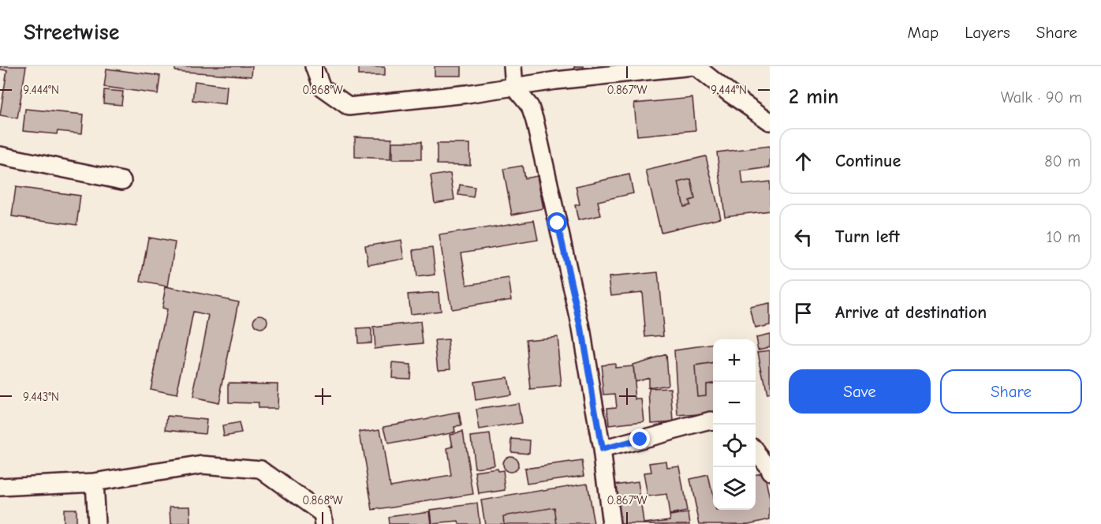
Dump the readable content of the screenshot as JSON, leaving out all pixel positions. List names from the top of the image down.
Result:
{
  "page": {
    "header": "Streetwise",
    "nav": ["Map", "Layers", "Share"],
    "heading": ["2 min", "Walk · 90 m"],
    "list": [
      ["Continue", "80 m"],
      ["Turn left", "10 m"],
      "Arrive at destination"
    ],
    "map_buttons": ["+", "−"],
    "buttons": ["Save", "Share"]
  },
  "coordinates": [
    "9.444°N",
    "0.868°W",
    "0.867°W",
    "9.443°N"
  ]
}
